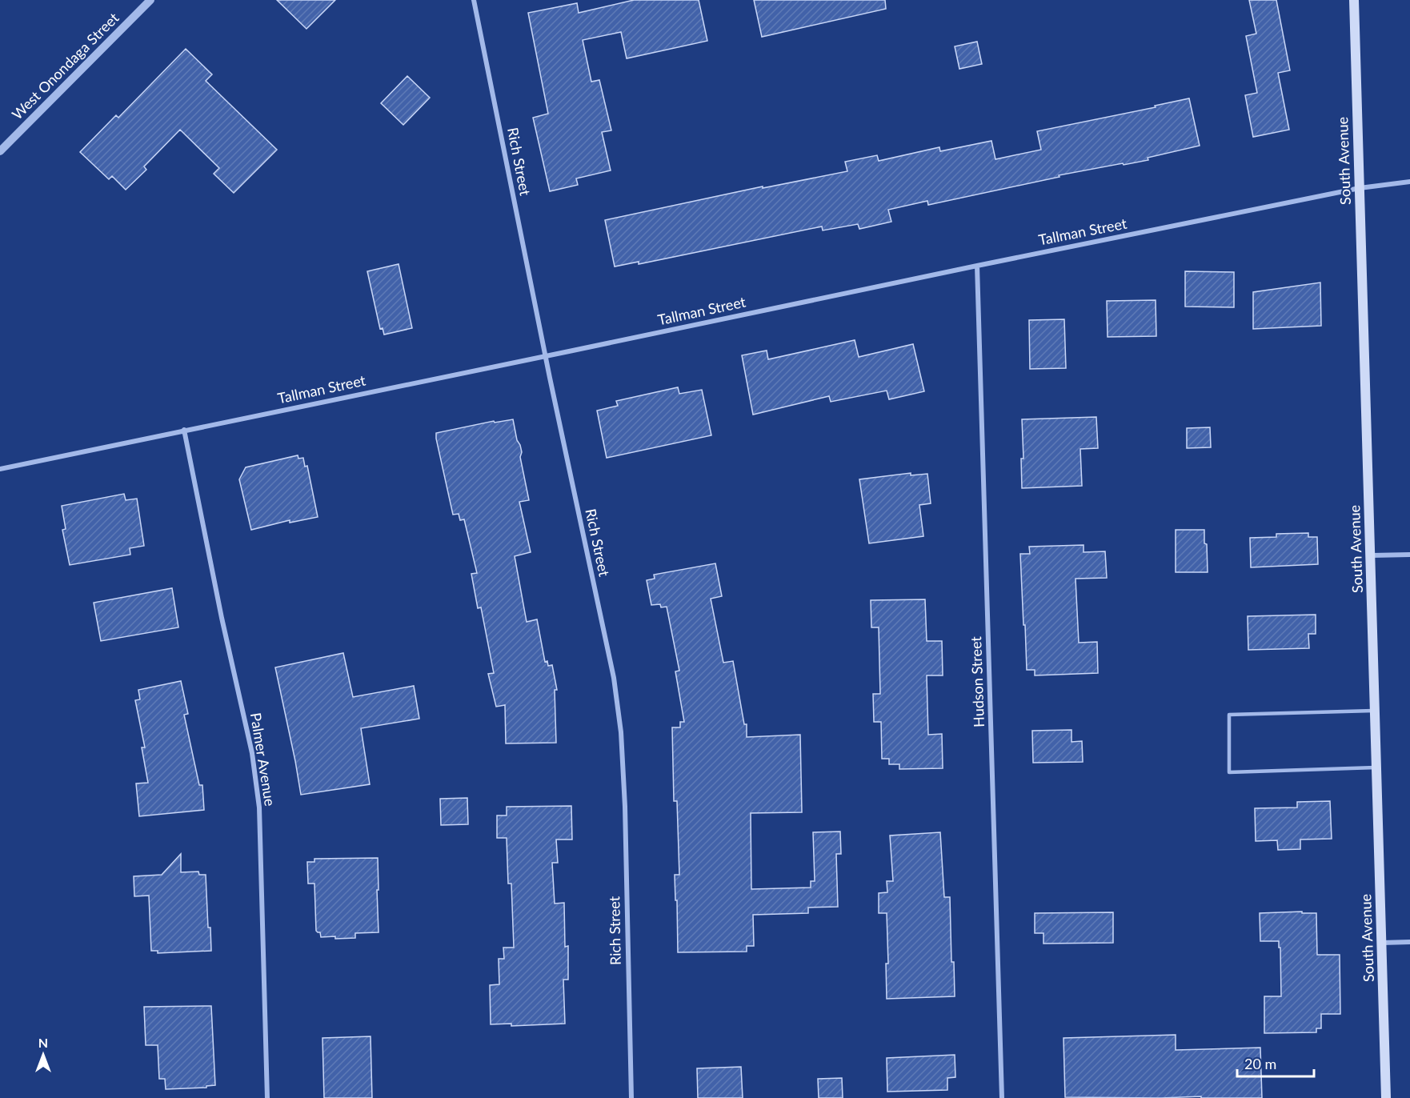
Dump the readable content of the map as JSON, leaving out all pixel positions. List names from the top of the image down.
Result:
{
  "streets": {
    "main road": ["South Avenue"],
    "street": [
      "West Onondaga Street",
      "Rich Street",
      "Tallman Street",
      "Hudson Street",
      "Palmer Avenue"
    ]
  },
  "crossings": [
    ["South Avenue", "Tallman Street"],
    ["Rich Street", "Tallman Street"],
    ["Tallman Street", "Hudson Street"],
    ["Tallman Street", "Palmer Avenue"]
  ],
  "scale_bar": "20 m",
  "north": "top"
}
